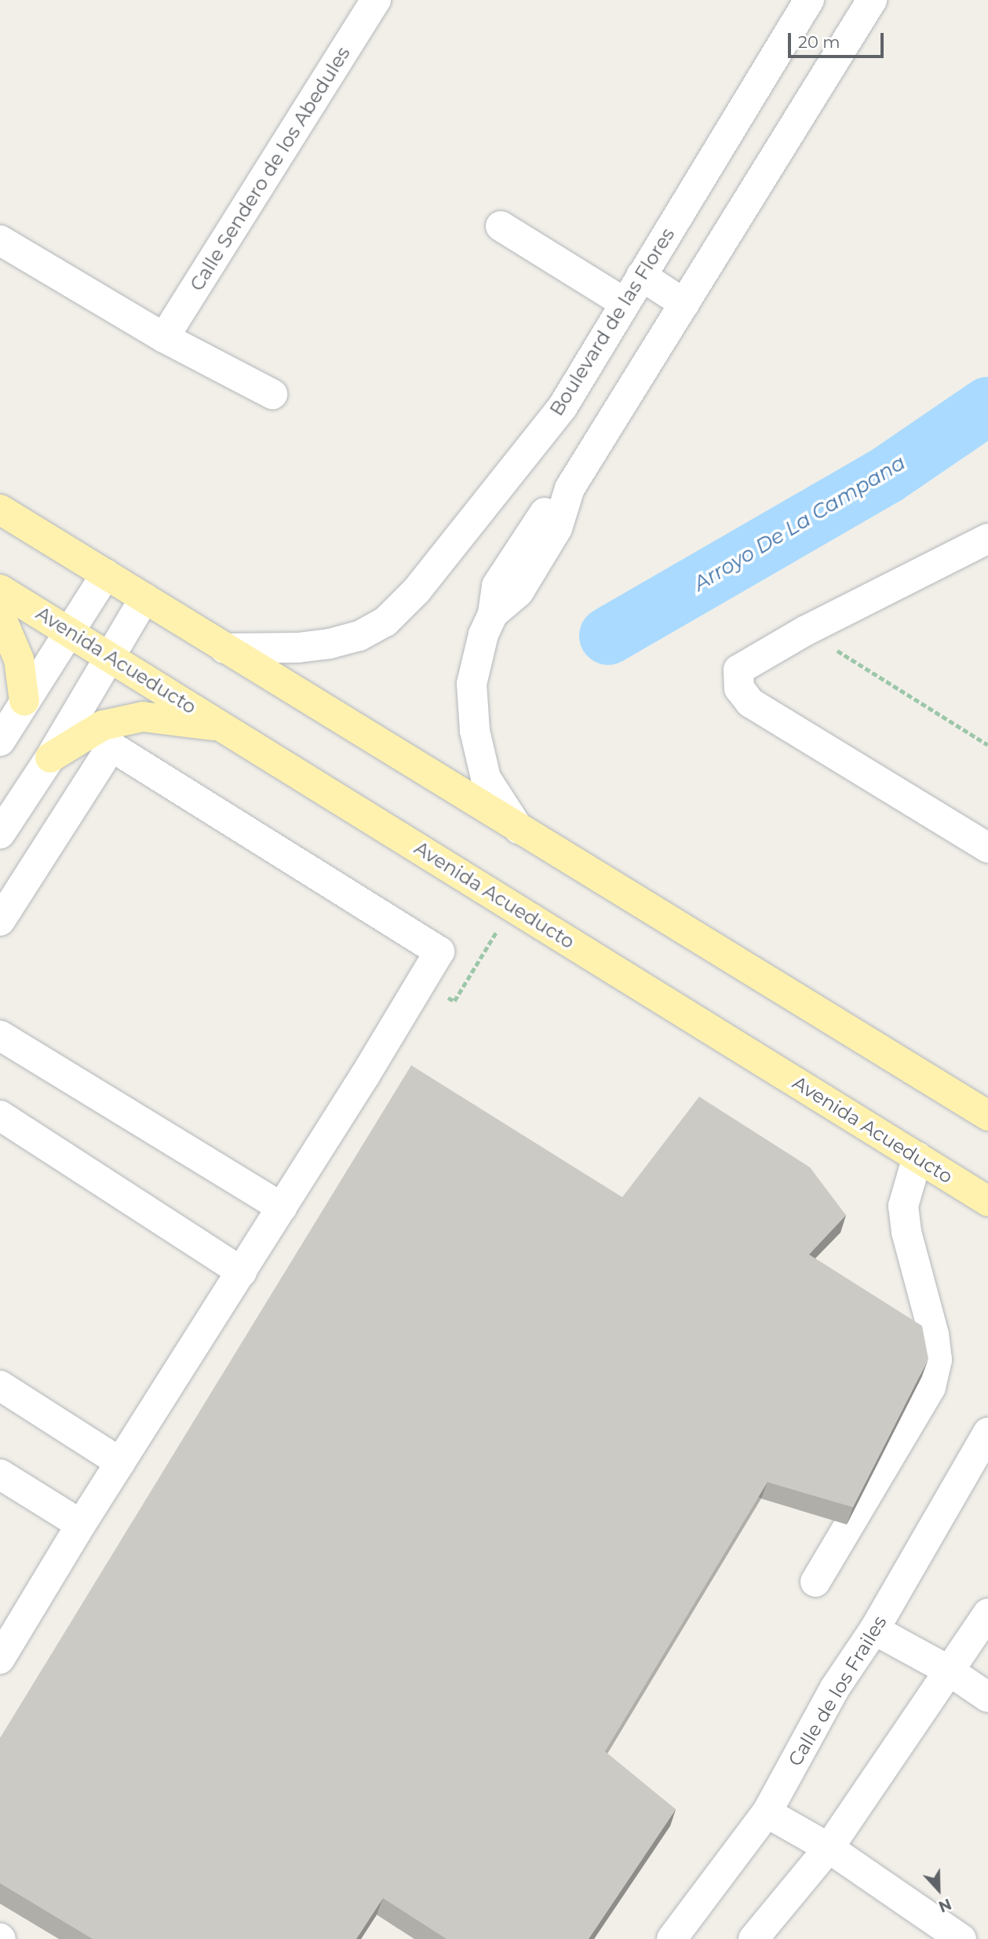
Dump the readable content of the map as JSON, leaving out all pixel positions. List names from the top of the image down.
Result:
{
  "streets": {
    "main road": ["Avenida Acueducto"],
    "street": ["Calle Sendero de los Abedules", "Boulevard de las Flores", "Calle de los Frailes"]
  },
  "water": ["Arroyo De La Campana"],
  "scale_bar": "20 m",
  "north": "bottom"
}
